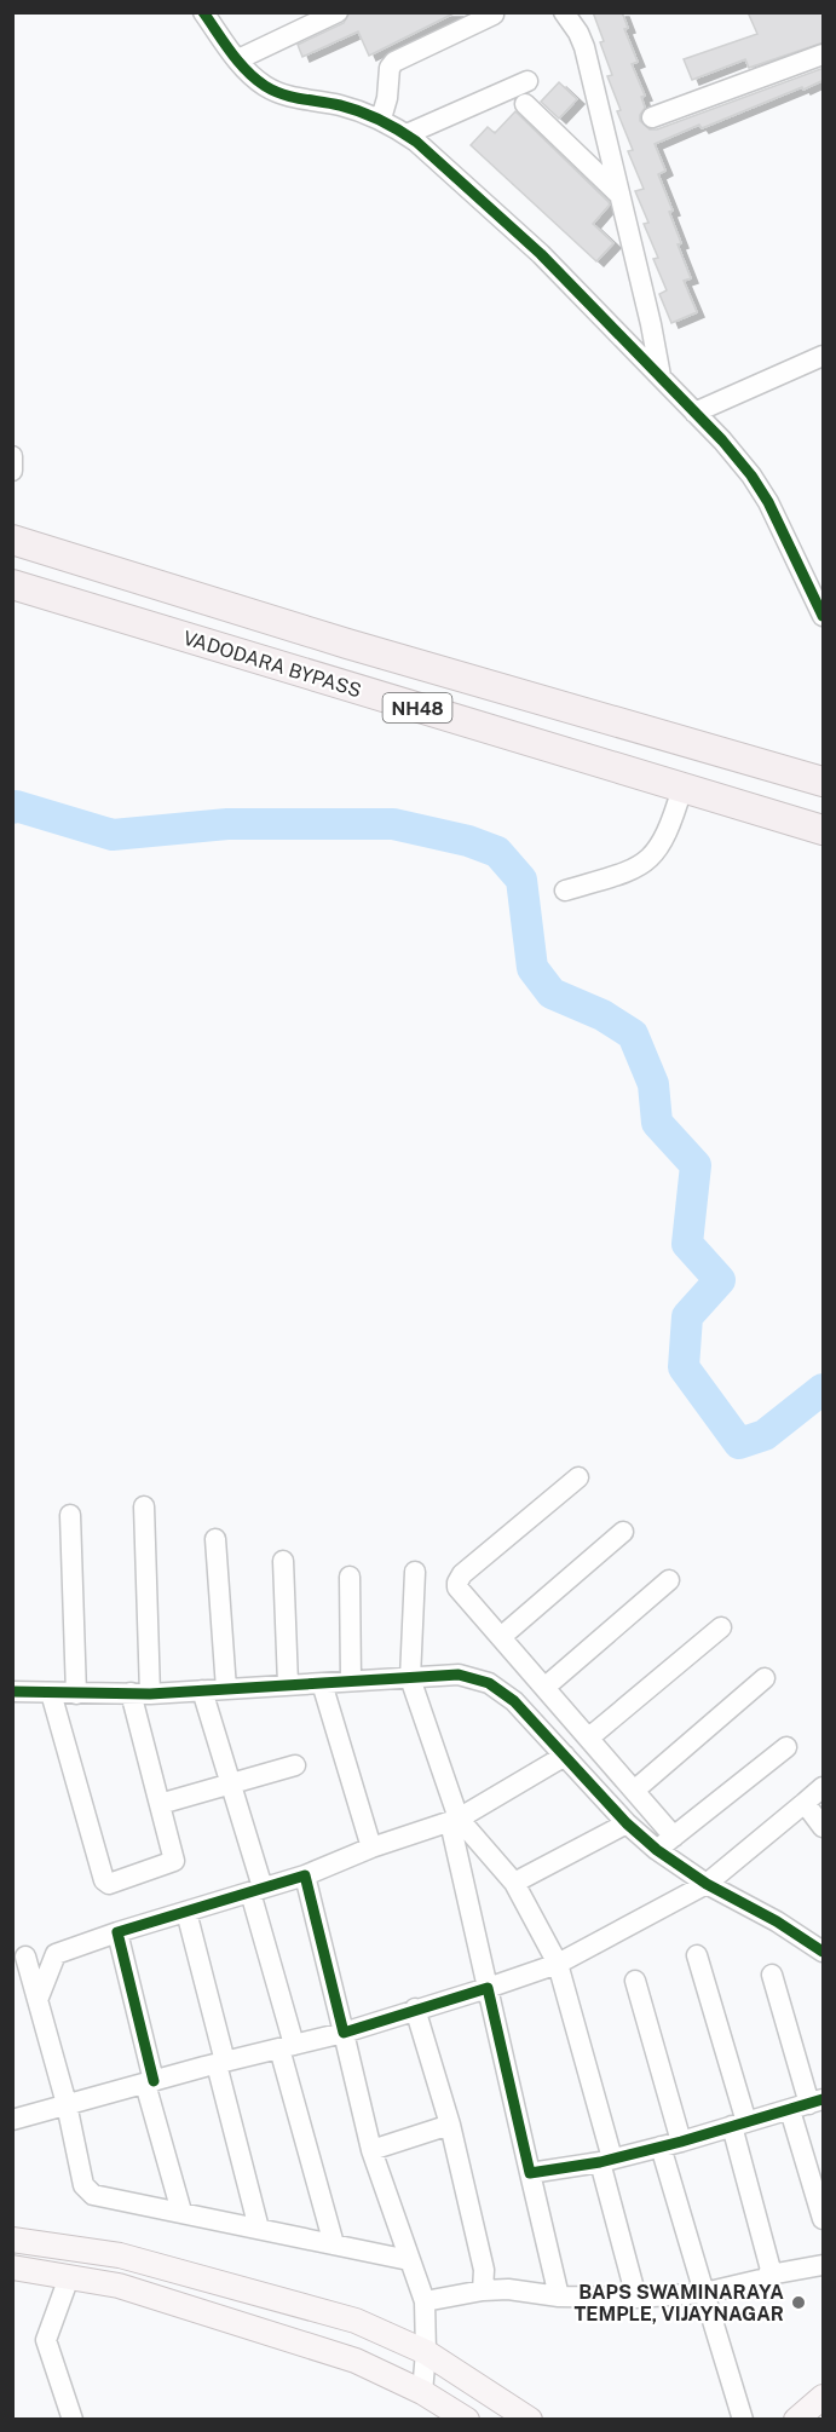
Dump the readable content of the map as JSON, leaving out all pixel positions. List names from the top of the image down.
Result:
{
  "streets": {
    "highway": ["VADODARA BYPASS", "NH48"]
  },
  "places": ["BAPS SWAMINARAYA TEMPLE, VIJAYNAGAR"]
}
